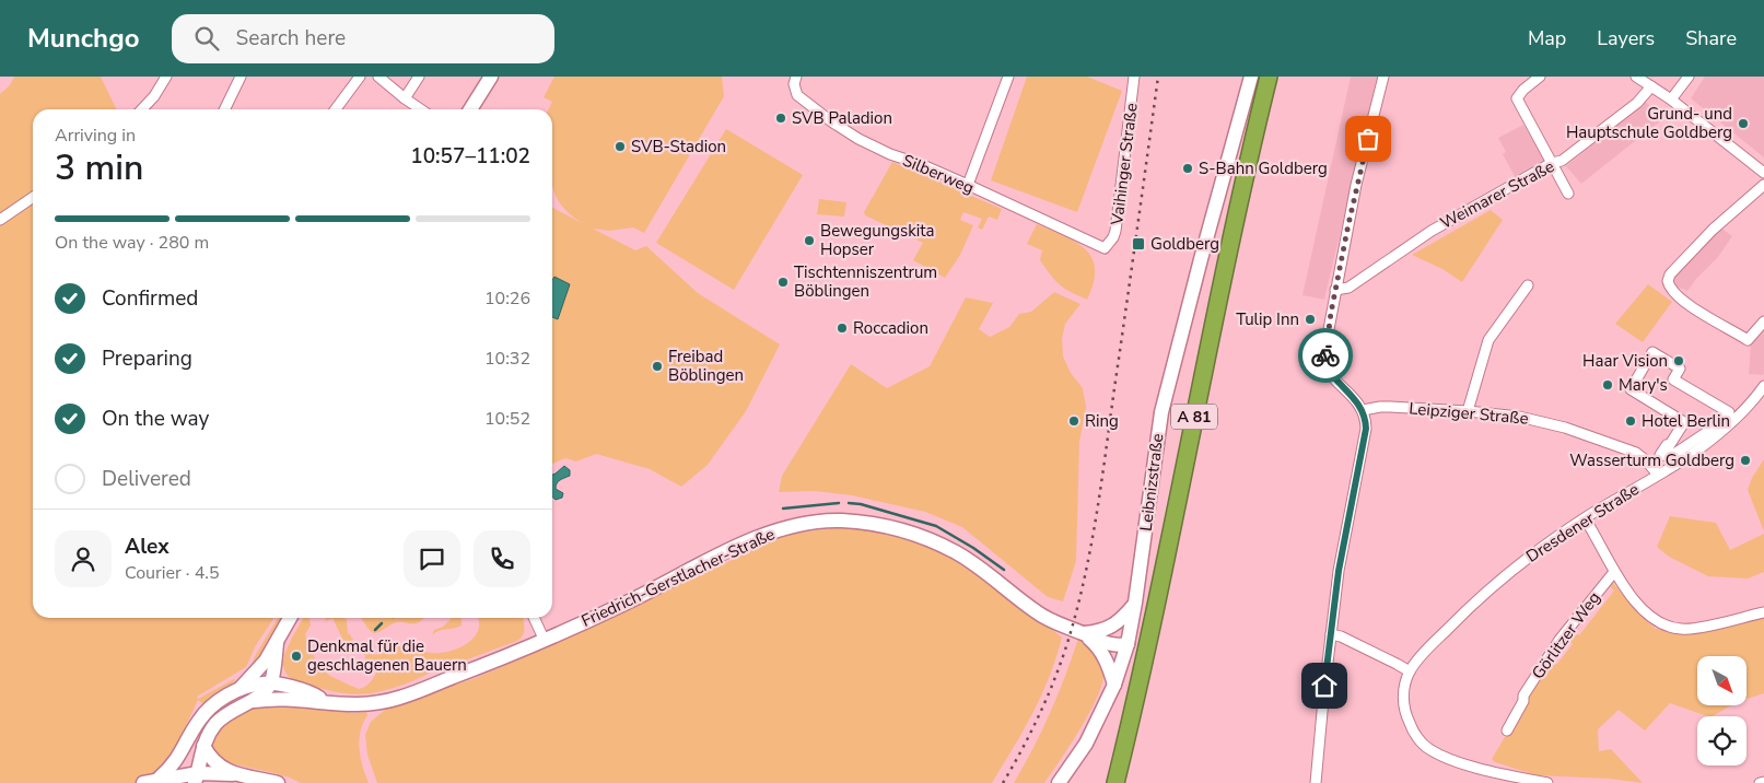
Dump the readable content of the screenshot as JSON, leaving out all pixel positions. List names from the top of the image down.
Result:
{
  "streets": {
    "highway": ["A 81"],
    "street": [
      "Vaihinger Straße",
      "Silberweg",
      "Weimarer Straße",
      "Leipziger Straße",
      "Leibnizstraße",
      "Dresdener Straße",
      "Friedrich-Gerstlacher-Straße",
      "Görlitzer Weg"
    ]
  },
  "crossings": [
    ["Vaihinger Straße", "Silberweg"],
    ["Leipziger Straße", "Dresdener Straße"],
    ["Leibnizstraße", "Friedrich-Gerstlacher-Straße"]
  ],
  "places": {
    "other": [
      "SVB Paladion",
      "Grund- und Hauptschule Goldberg",
      "SVB-Stadion",
      "S-Bahn Goldberg",
      "Bewegungskita Hopser",
      "Tischtenniszentrum Böblingen",
      "Tulip Inn",
      "Roccadion",
      "Haar Vision",
      "Freibad Böblingen",
      "Mary's",
      "Ring",
      "Hotel Berlin",
      "Wasserturm Goldberg",
      "Denkmal für die geschlagenen Bauern"
    ],
    "transit": ["Goldberg"]
  },
  "north": "bottom right",
  "page": {
    "header": "Munchgo",
    "search": "Search here",
    "nav": ["Map", "Layers", "Share"],
    "heading": ["3 min", "Arriving in", "10:57–11:02"],
    "panel": ["Alex", "Courier · 4.5"],
    "bar": "On the way · 280 m",
    "list": [
      ["Confirmed", "10:26"],
      ["Preparing", "10:32"],
      ["On the way", "10:52"],
      "Delivered"
    ]
  }
}
